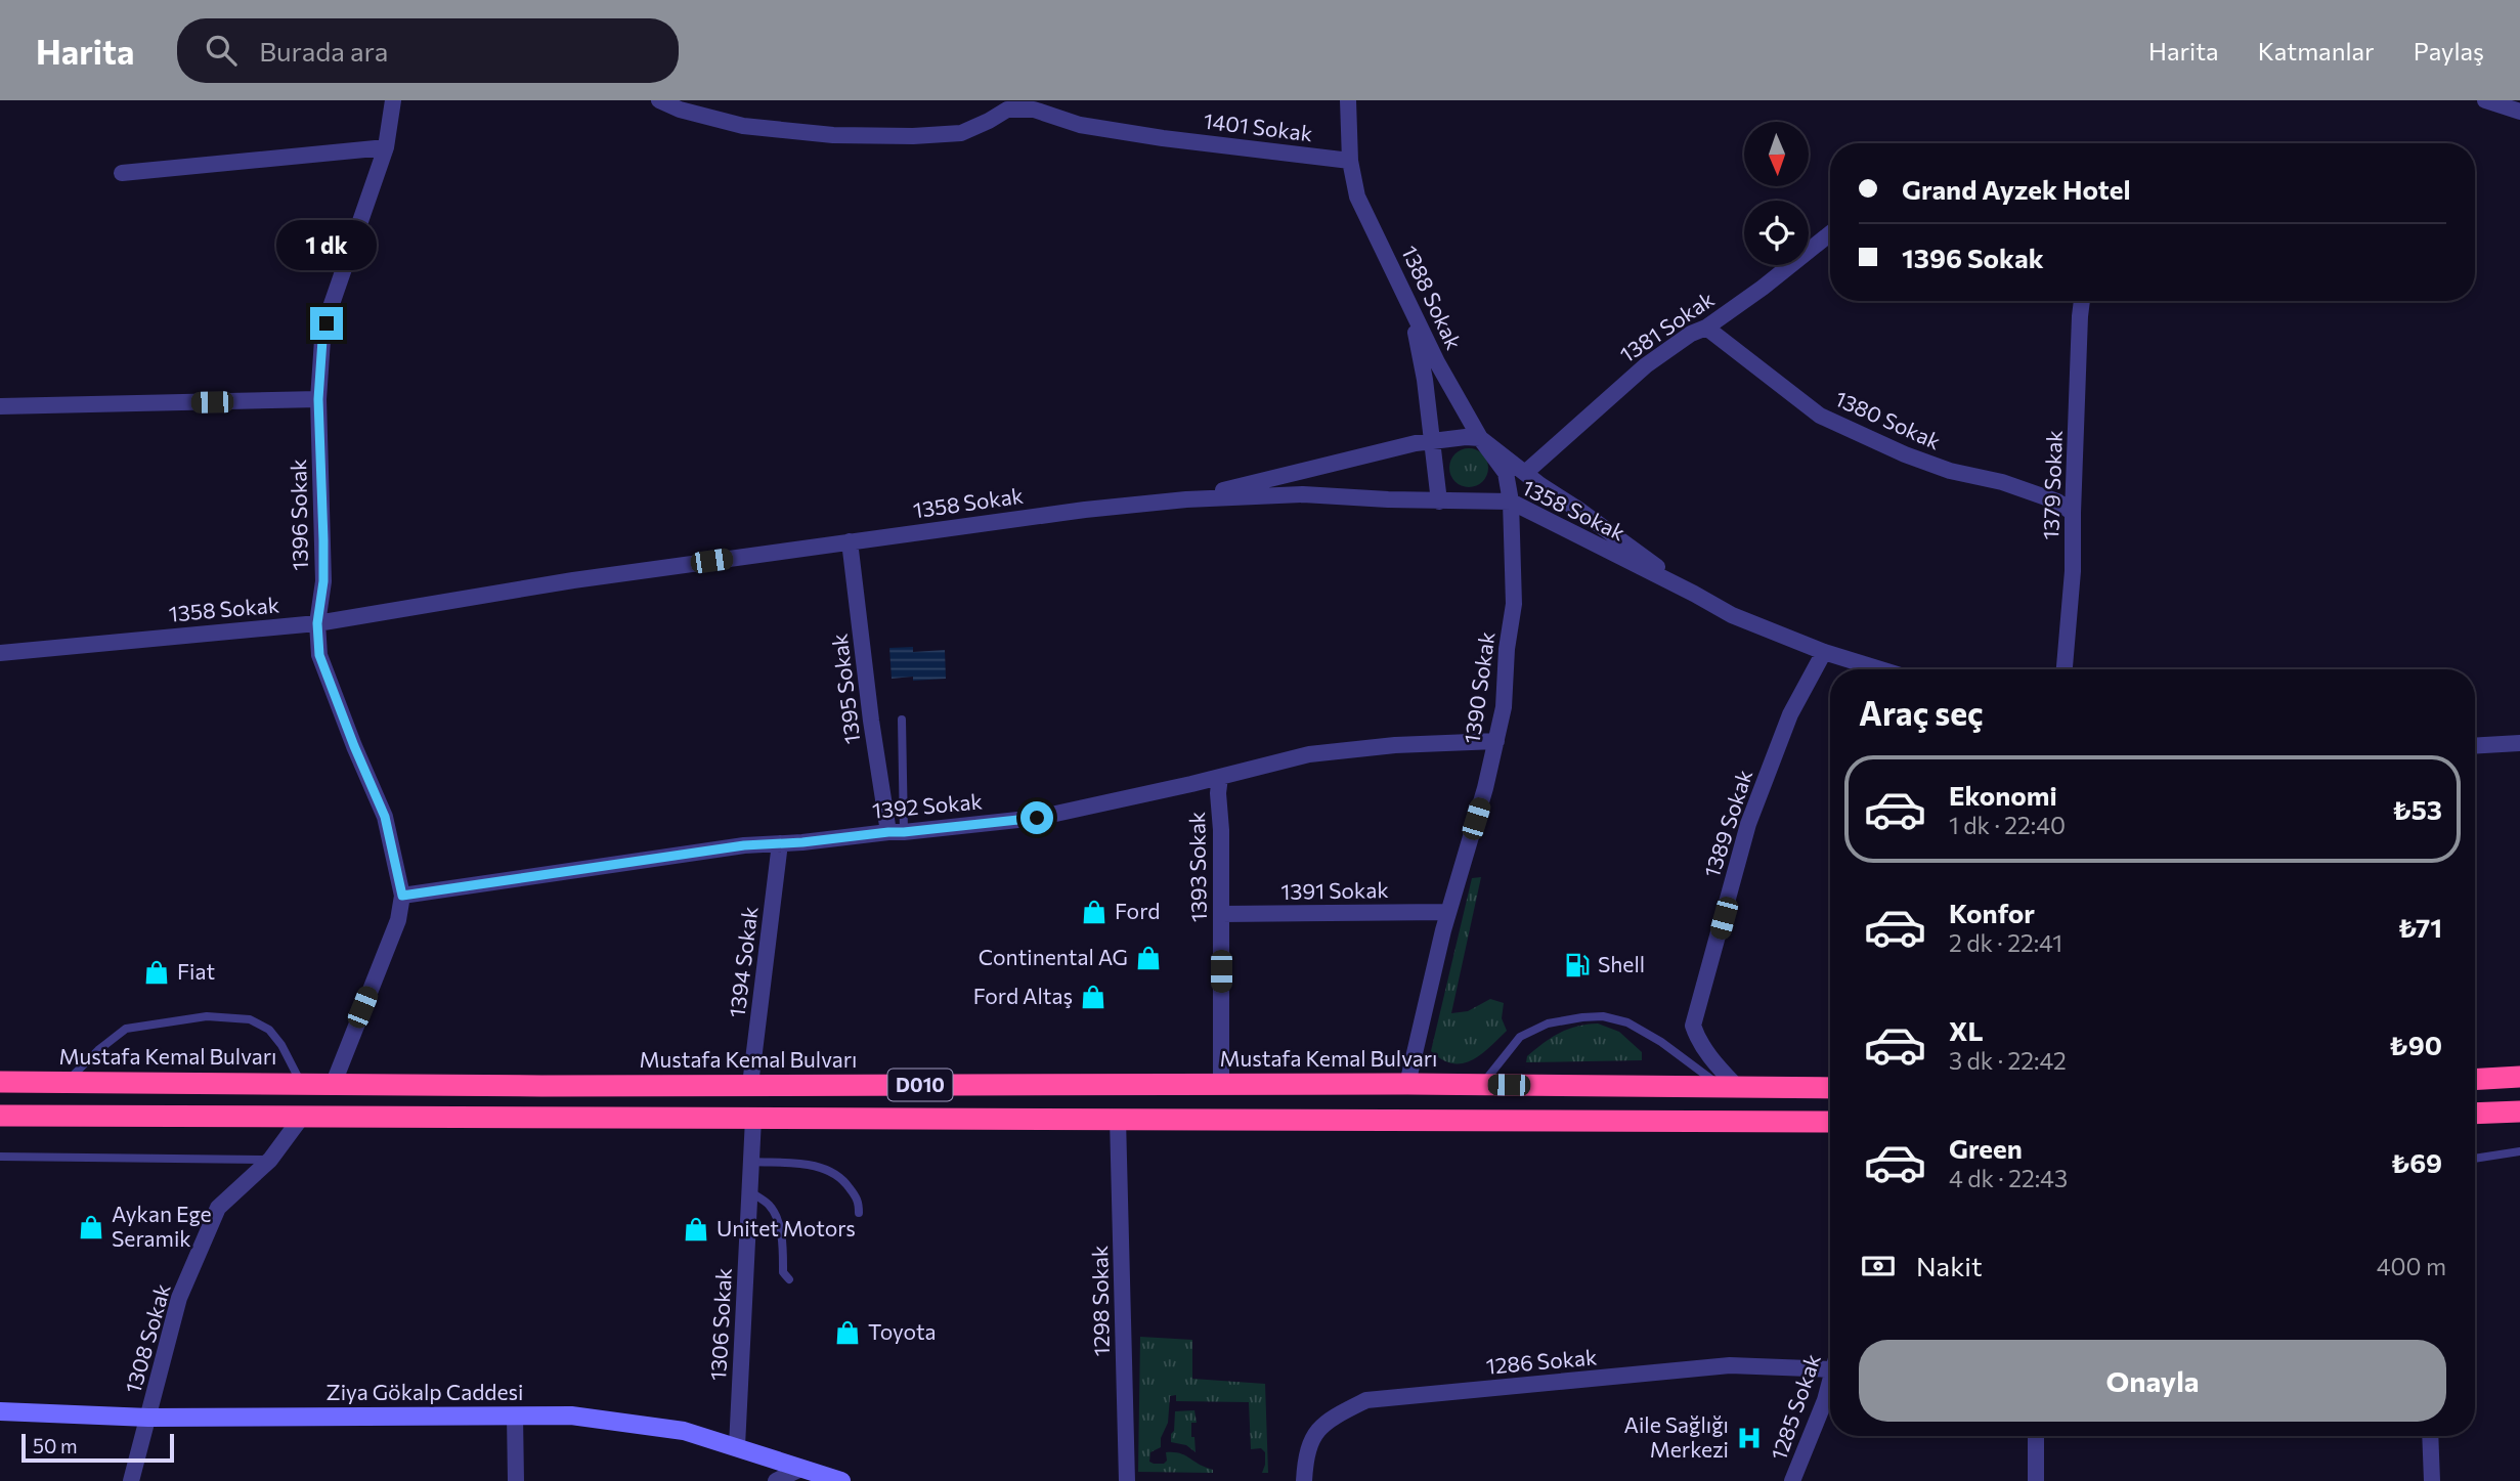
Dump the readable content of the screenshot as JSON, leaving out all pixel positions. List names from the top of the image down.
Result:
{
  "streets": {
    "highway": ["Mustafa Kemal Bulvarı", "D010"],
    "street": [
      "1401 Sokak",
      "1388 Sokak",
      "1381 Sokak",
      "1380 Sokak",
      "1379 Sokak",
      "1358 Sokak",
      "1396 Sokak",
      "1390 Sokak",
      "1395 Sokak",
      "1392 Sokak",
      "1389 Sokak",
      "1393 Sokak",
      "1391 Sokak",
      "1394 Sokak",
      "1298 Sokak",
      "1306 Sokak",
      "1308 Sokak",
      "1286 Sokak",
      "Ziya Gökalp Caddesi",
      "1285 Sokak"
    ]
  },
  "crossings": [
    ["1401 Sokak", "1388 Sokak"],
    ["1388 Sokak", "1358 Sokak"],
    ["1388 Sokak", "1390 Sokak"],
    ["1381 Sokak", "1380 Sokak"],
    ["1380 Sokak", "1379 Sokak"],
    ["1358 Sokak", "1396 Sokak"],
    ["1358 Sokak", "1390 Sokak"],
    ["1358 Sokak", "1395 Sokak"],
    ["1358 Sokak", "1389 Sokak"],
    ["1396 Sokak", "1392 Sokak"],
    ["1396 Sokak", "Mustafa Kemal Bulvarı"],
    ["1390 Sokak", "1392 Sokak"],
    ["1390 Sokak", "1391 Sokak"],
    ["1390 Sokak", "Mustafa Kemal Bulvarı"],
    ["1395 Sokak", "1392 Sokak"],
    ["1392 Sokak", "1393 Sokak"],
    ["1392 Sokak", "1394 Sokak"],
    ["1389 Sokak", "Mustafa Kemal Bulvarı"],
    ["1393 Sokak", "1391 Sokak"],
    ["1393 Sokak", "Mustafa Kemal Bulvarı"],
    ["1394 Sokak", "Mustafa Kemal Bulvarı"],
    ["D010", "1298 Sokak"],
    ["D010", "1306 Sokak"],
    ["D010", "1308 Sokak"],
    ["1306 Sokak", "Ziya Gökalp Caddesi"],
    ["1308 Sokak", "Ziya Gökalp Caddesi"]
  ],
  "places": {
    "shop": [
      "Ford",
      "Continental AG",
      "Fiat",
      "Ford Altaş",
      "Aykan Ege Seramik",
      "Unitet Motors",
      "Toyota"
    ],
    "fuel station": ["Shell"],
    "hospital": ["Aile Sağlığı Merkezi"]
  },
  "scale_bar": "50 m",
  "north": "bottom",
  "page": {
    "header": "Harita",
    "search": "Burada ara",
    "nav": ["Harita", "Katmanlar", "Paylaş"],
    "banner": ["Grand Ayzek Hotel", "1396 Sokak"],
    "bubble": "1 dk",
    "heading": "Araç seç",
    "list": [
      {
        "name": "Ekonomi",
        "note": "1 dk · 22:40",
        "value": "₺53"
      },
      {
        "name": "Konfor",
        "note": "2 dk · 22:41",
        "value": "₺71"
      },
      {
        "name": "XL",
        "note": "3 dk · 22:42",
        "value": "₺90"
      },
      {
        "name": "Green",
        "note": "4 dk · 22:43",
        "value": "₺69"
      }
    ],
    "pay": ["Nakit", "400 m"],
    "buttons": "Onayla",
    "scale": "50 m"
  }
}
